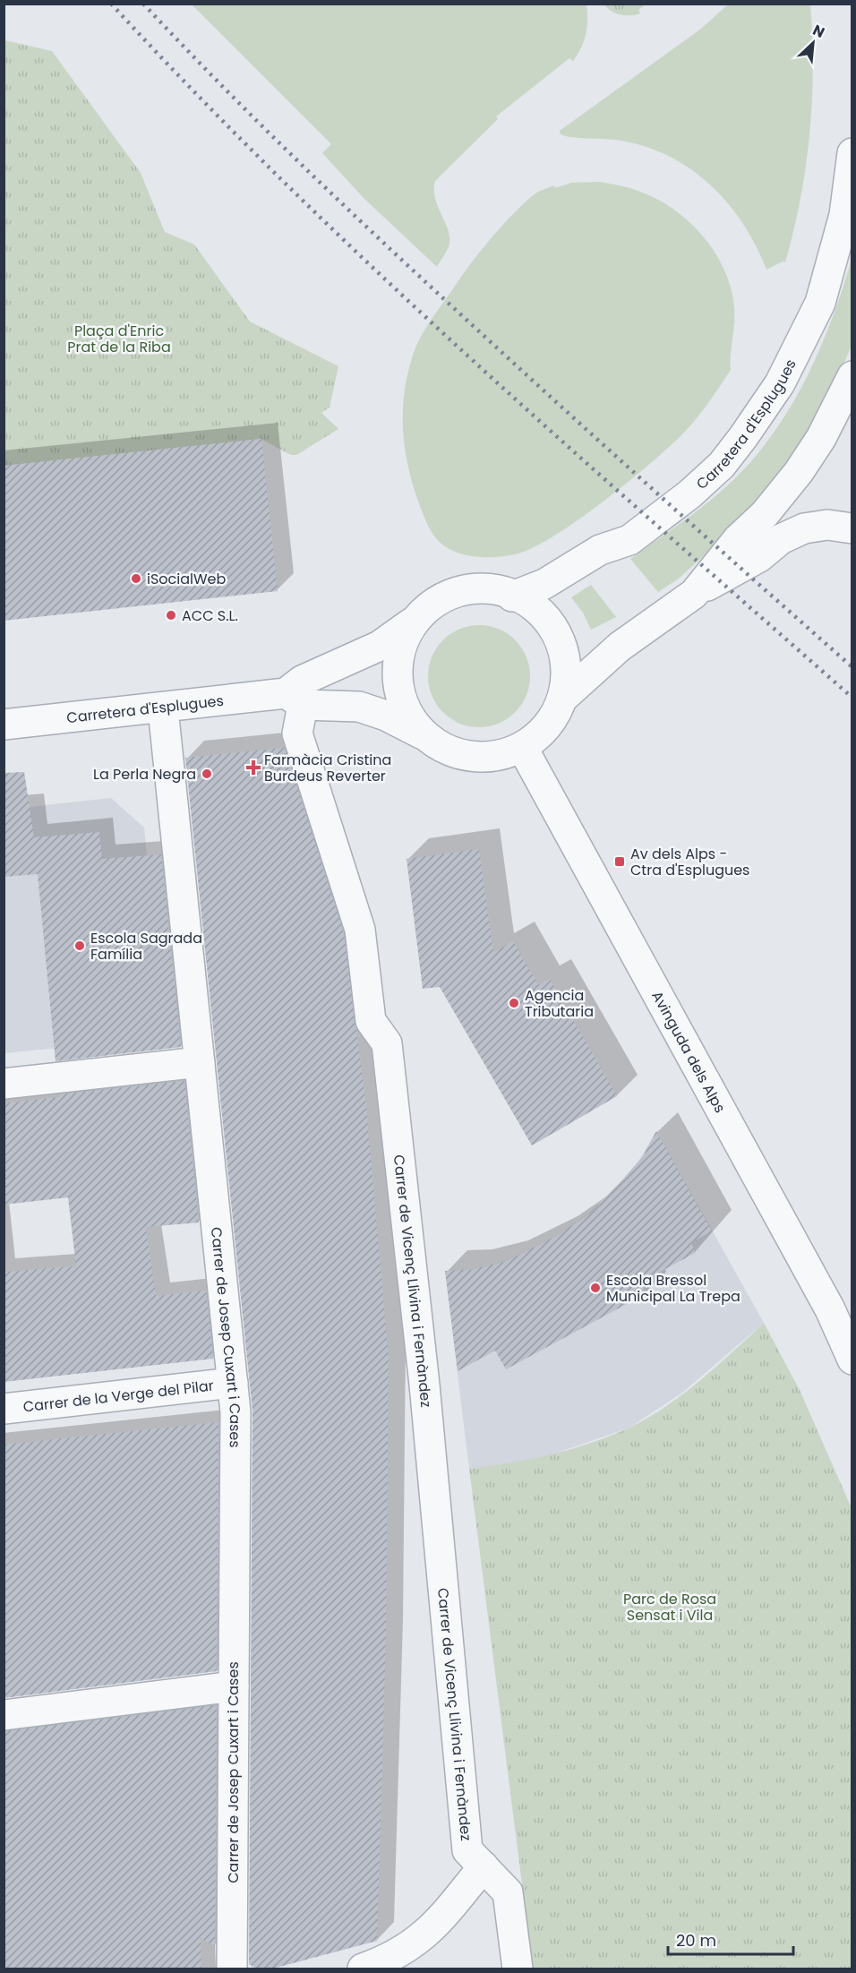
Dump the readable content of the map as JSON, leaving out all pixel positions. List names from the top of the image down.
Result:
{
  "streets": {
    "street": [
      "Carretera d'Esplugues",
      "Avinguda dels Alps",
      "Carrer de Vicenç Llivina i Fernàndez",
      "Carrer de Josep Cuxart i Cases",
      "Carrer de la Verge del Pilar"
    ]
  },
  "crossings": [
    ["Carretera d'Esplugues", "Avinguda dels Alps"],
    ["Carretera d'Esplugues", "Carrer de Vicenç Llivina i Fernàndez"],
    ["Carretera d'Esplugues", "Carrer de Josep Cuxart i Cases"],
    ["Carrer de Josep Cuxart i Cases", "Carrer de la Verge del Pilar"]
  ],
  "parks": ["Plaça d'Enric Prat de la Riba", "Parc de Rosa Sensat i Vila"],
  "places": {
    "other": [
      "iSocialWeb",
      "ACC S.L.",
      "La Perla Negra",
      "Escola Sagrada Família",
      "Agencia Tributaria",
      "Escola Bressol Municipal La Trepa"
    ],
    "health": ["Farmàcia Cristina Burdeus Reverter"],
    "transit": ["Av dels Alps - Ctra d'Esplugues"]
  },
  "scale_bar": "20 m",
  "north": "top right"
}
